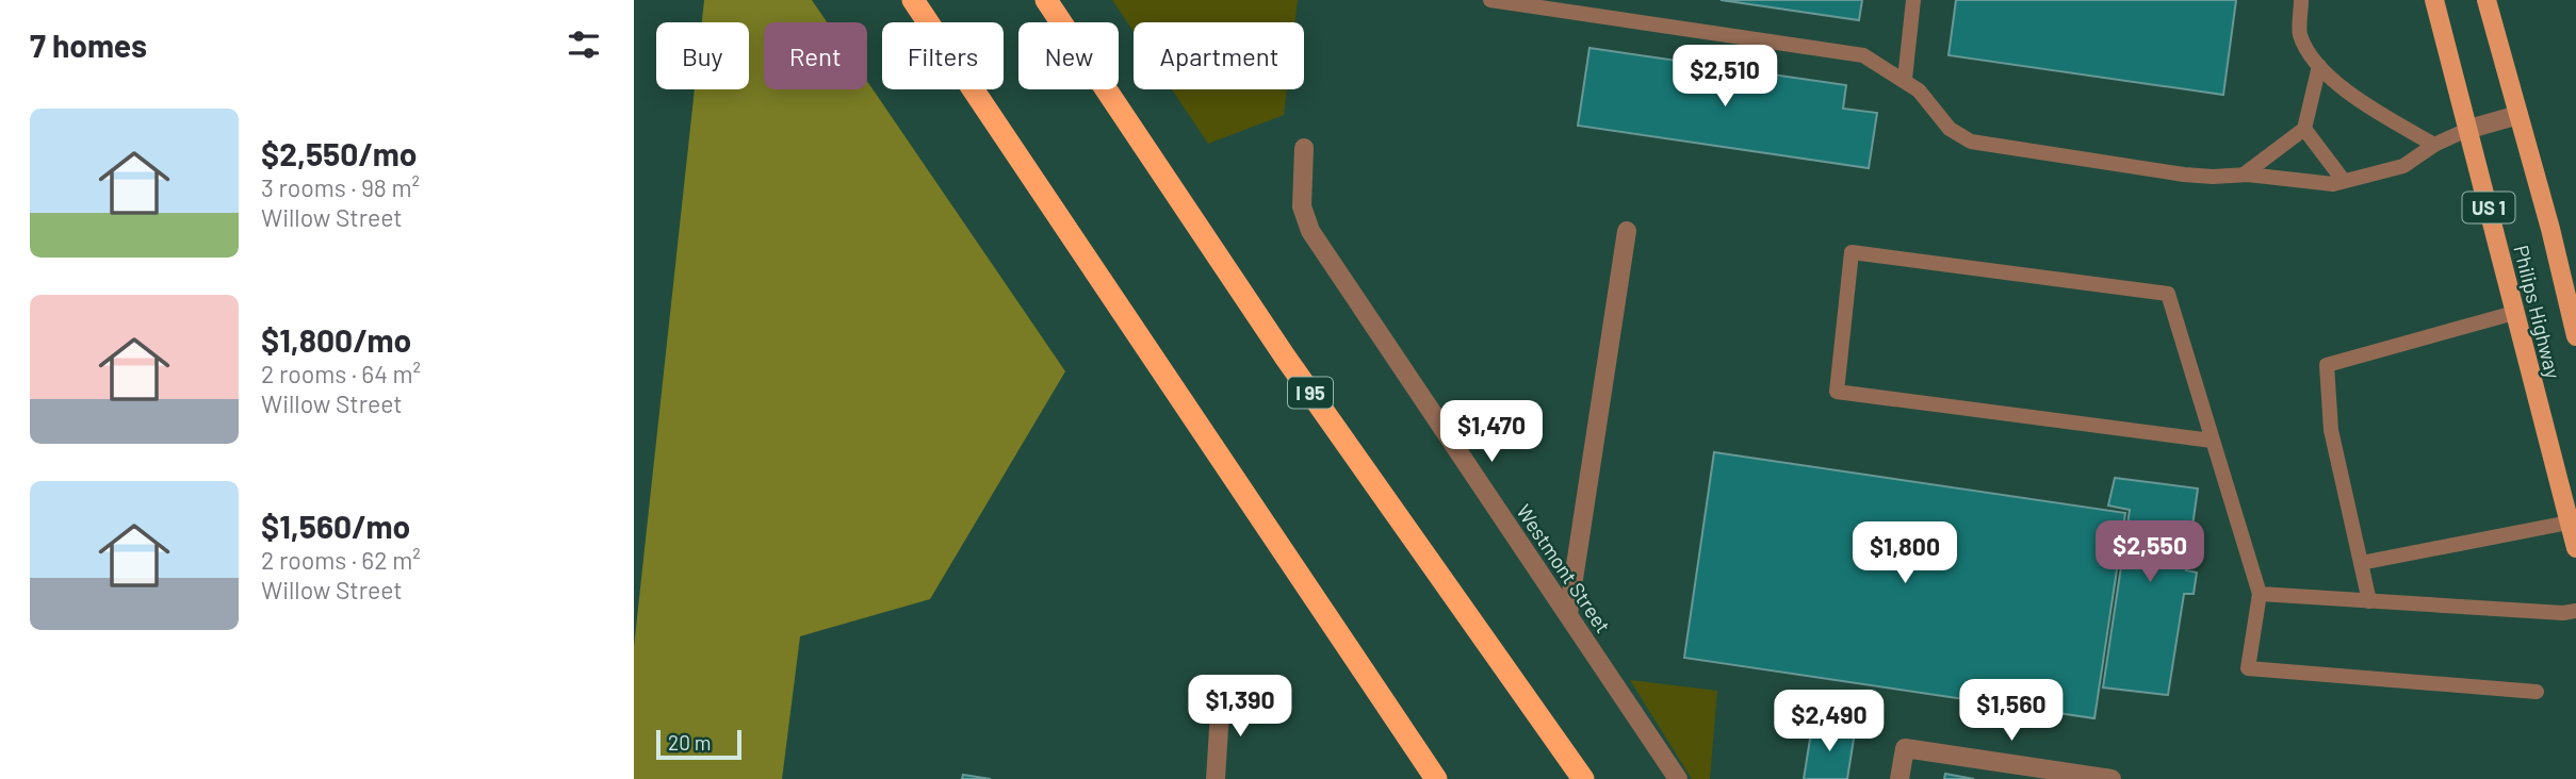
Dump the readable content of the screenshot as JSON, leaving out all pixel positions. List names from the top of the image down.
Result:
{
  "streets": {
    "highway": ["I 95"],
    "main road": ["US 1", "Philips Highway"],
    "street": ["Westmont Street"]
  },
  "scale_bar": "20 m",
  "page": {
    "heading": "7 homes",
    "chip": [
      "Buy",
      "Rent",
      "Filters",
      "New",
      "Apartment"
    ],
    "price": [
      "$2,510",
      "$1,470",
      "$2,550",
      "$1,800",
      "$1,390",
      "$1,560",
      "$2,490"
    ],
    "list": [
      {
        "name": "$2,550/mo",
        "note": "3 rooms · 98 m² · Willow Street"
      },
      {
        "name": "$1,800/mo",
        "note": "2 rooms · 64 m² · Willow Street"
      },
      {
        "name": "$1,560/mo",
        "note": "2 rooms · 62 m² · Willow Street"
      }
    ],
    "scale": "20 m"
  }
}
